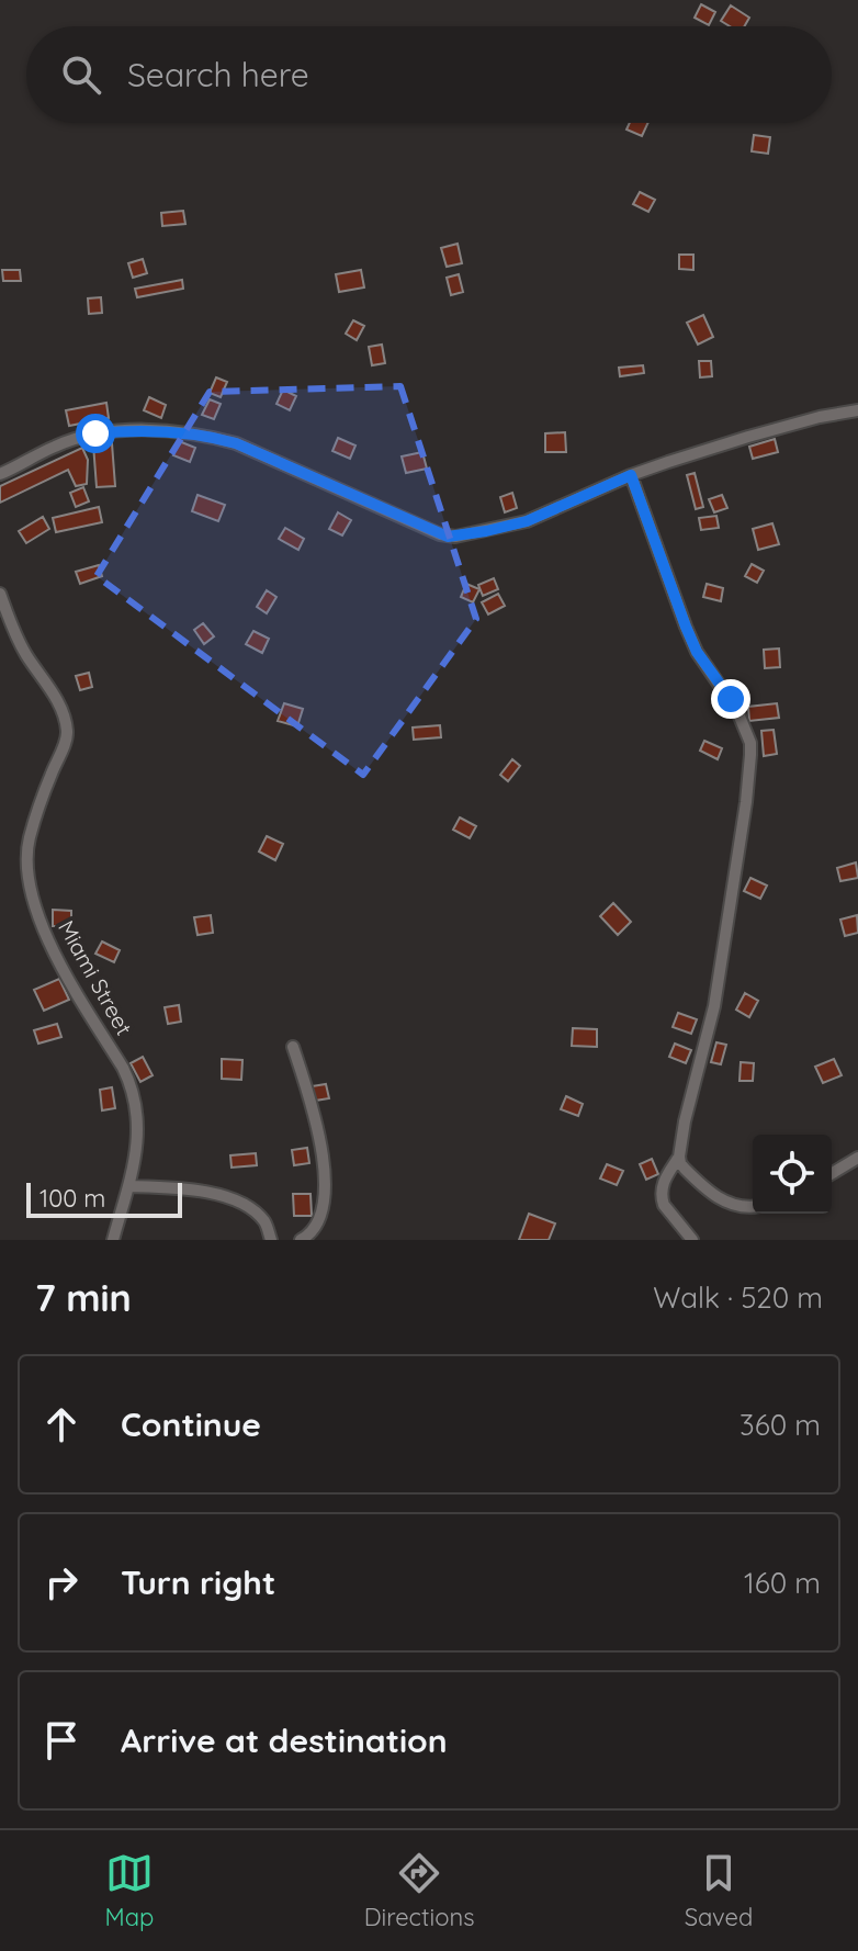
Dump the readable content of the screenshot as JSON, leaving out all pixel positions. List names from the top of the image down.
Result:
{
  "streets": {
    "street": ["Miami Street"]
  },
  "scale_bar": "100 m",
  "page": {
    "search": "Search here",
    "scale": "100 m",
    "heading": ["7 min", "Walk · 520 m"],
    "list": [
      ["Continue", "360 m"],
      ["Turn right", "160 m"],
      "Arrive at destination"
    ],
    "nav": ["Map", "Directions", "Saved"]
  }
}
